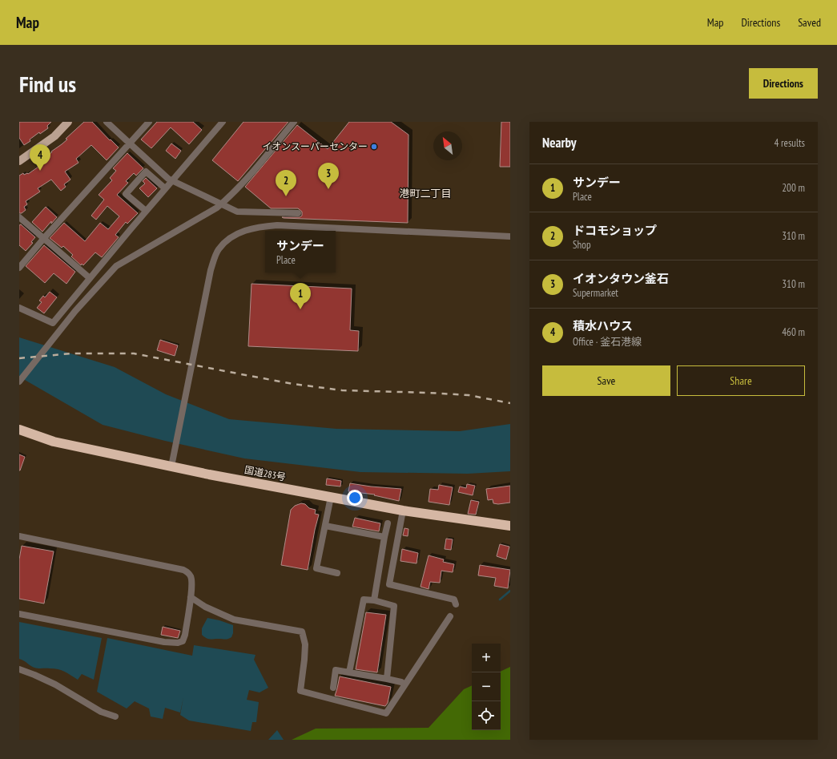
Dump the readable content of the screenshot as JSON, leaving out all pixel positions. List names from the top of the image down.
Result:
{
  "streets": {
    "highway": ["国道283号"]
  },
  "districts": ["港町二丁目"],
  "places": ["イオンスーパーセンター"],
  "north": "top left",
  "page": {
    "header": "Map",
    "nav": ["Map", "Directions", "Saved"],
    "buttons": [
      "Directions",
      ["Save", "Share"]
    ],
    "title": "Find us",
    "heading": ["Nearby", "4 results"],
    "pins": [
      "4",
      "3",
      "2",
      "1"
    ],
    "list": [
      {
        "mark": "1",
        "name": "サンデー",
        "note": "Place",
        "value": "200 m"
      },
      {
        "mark": "2",
        "name": "ドコモショップ",
        "note": "Shop",
        "value": "310 m"
      },
      {
        "mark": "3",
        "name": "イオンタウン釜石",
        "note": "Supermarket",
        "value": "310 m"
      },
      {
        "mark": "4",
        "name": "積水ハウス",
        "note": "Office · 釜石港線",
        "value": "460 m"
      }
    ],
    "popup": ["サンデー", "Place"],
    "map_buttons": ["+", "−"]
  }
}
